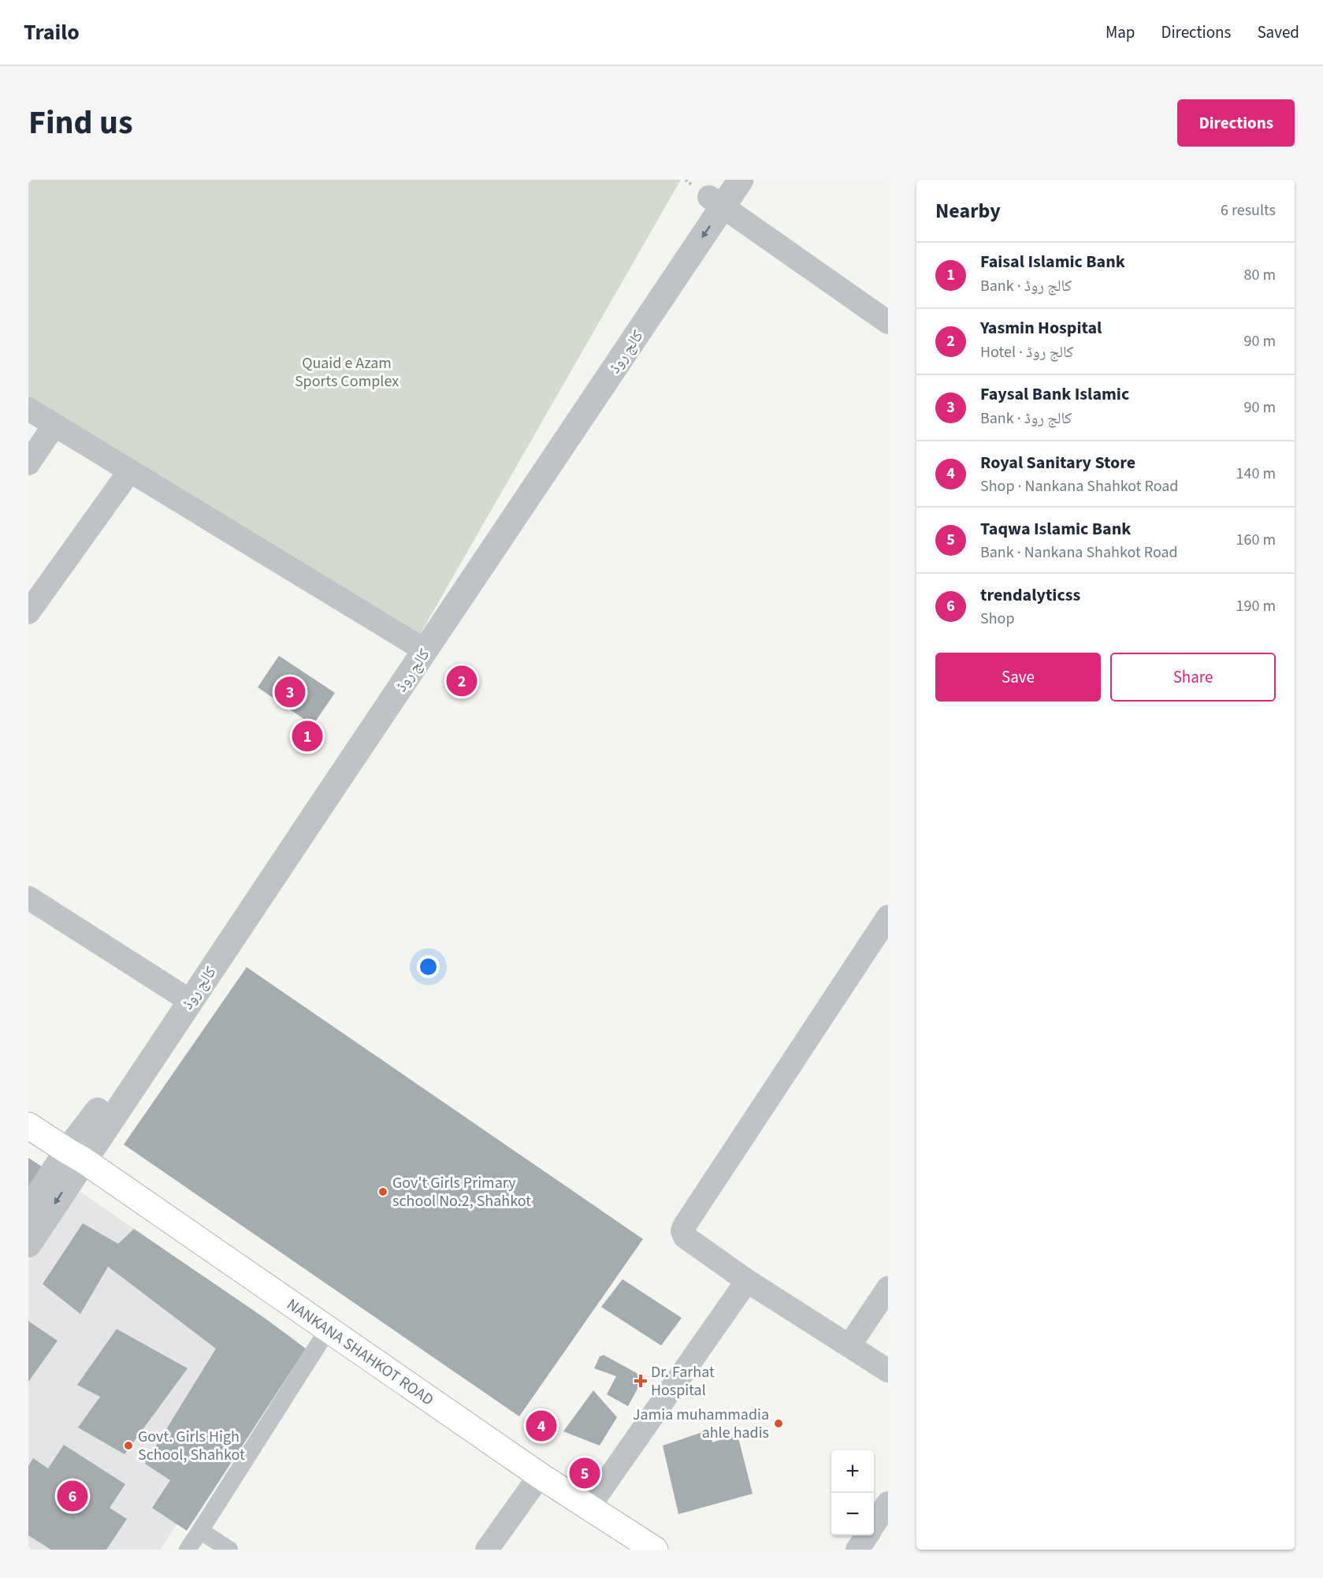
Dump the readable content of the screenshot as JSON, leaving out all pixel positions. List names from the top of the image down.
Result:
{
  "streets": {
    "main road": ["NANKANA SHAHKOT ROAD"],
    "street": ["کالج روڈ"]
  },
  "crossings": [
    ["کالج روڈ", "NANKANA SHAHKOT ROAD"]
  ],
  "parks": ["Quaid e Azam Sports Complex"],
  "places": {
    "other": ["Gov't Girls Primary school No.2, Shahkot", "Jamia muhammadia ahle hadis", "Govt. Girls High School, Shahkot"],
    "health": ["Dr. Farhat Hospital"]
  },
  "page": {
    "header": "Trailo",
    "nav": ["Map", "Directions", "Saved"],
    "title": "Find us",
    "buttons": [
      "Directions",
      ["Save", "Share"]
    ],
    "heading": ["Nearby", "6 results"],
    "list": [
      {
        "mark": "1",
        "name": "Faisal Islamic Bank",
        "note": "Bank · کالج روڈ",
        "value": "80 m"
      },
      {
        "mark": "2",
        "name": "Yasmin Hospital",
        "note": "Hotel · کالج روڈ",
        "value": "90 m"
      },
      {
        "mark": "3",
        "name": "Faysal Bank Islamic",
        "note": "Bank · کالج روڈ",
        "value": "90 m"
      },
      {
        "mark": "4",
        "name": "Royal Sanitary Store",
        "note": "Shop · Nankana Shahkot Road",
        "value": "140 m"
      },
      {
        "mark": "5",
        "name": "Taqwa Islamic Bank",
        "note": "Bank · Nankana Shahkot Road",
        "value": "160 m"
      },
      {
        "mark": "6",
        "name": "trendalyticss",
        "note": "Shop",
        "value": "190 m"
      }
    ],
    "pins": [
      "2",
      "3",
      "1",
      "4",
      "5",
      "6"
    ],
    "map_buttons": ["+", "−"]
  }
}
